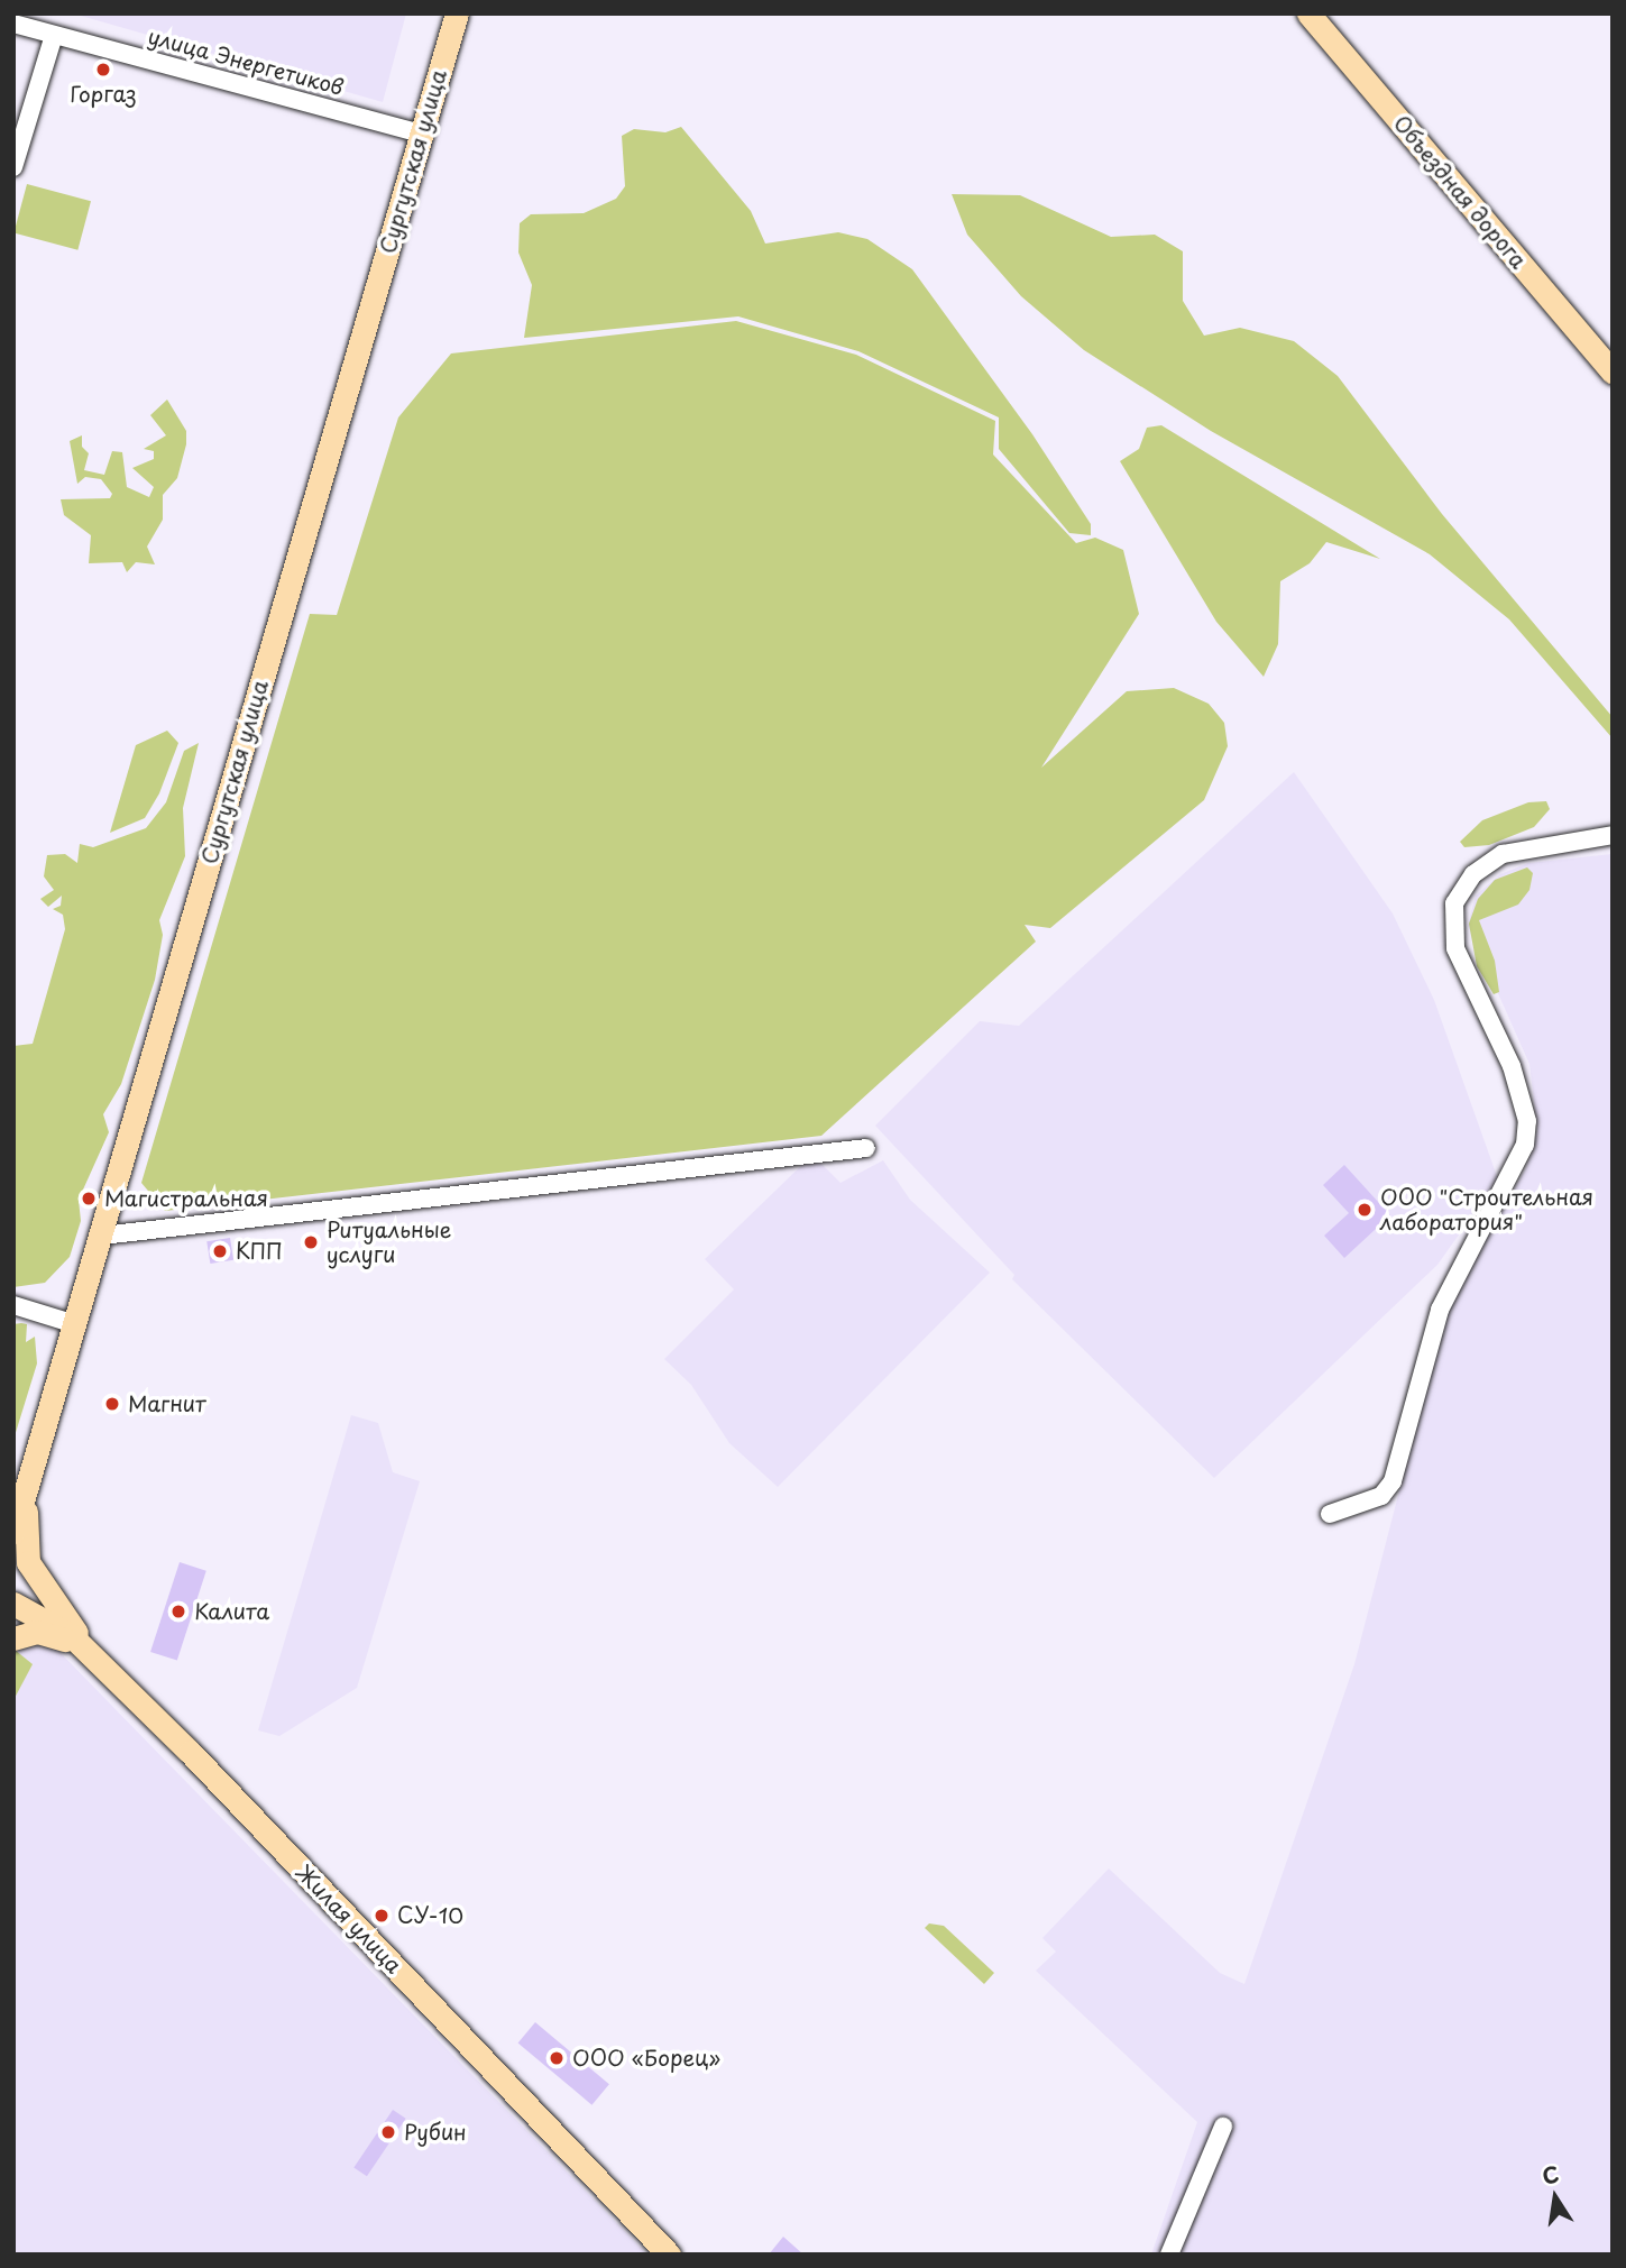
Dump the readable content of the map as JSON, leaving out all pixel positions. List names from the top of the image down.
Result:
{
  "streets": {
    "main road": ["Сургутская улица", "Объездная дорога", "Жилая улица"],
    "street": ["улица Энергетиков"]
  },
  "crossings": [
    ["улица Энергетиков", "Сургутская улица"]
  ],
  "places": [
    "Горгаз",
    "Магистральная",
    "ООО \"Строительная лаборатория\"",
    "Ритуальные услуги",
    "КПП",
    "Магнит",
    "Калита",
    "СУ-10",
    "ООО «Борец»",
    "Рубин"
  ],
  "north": "top"
}
